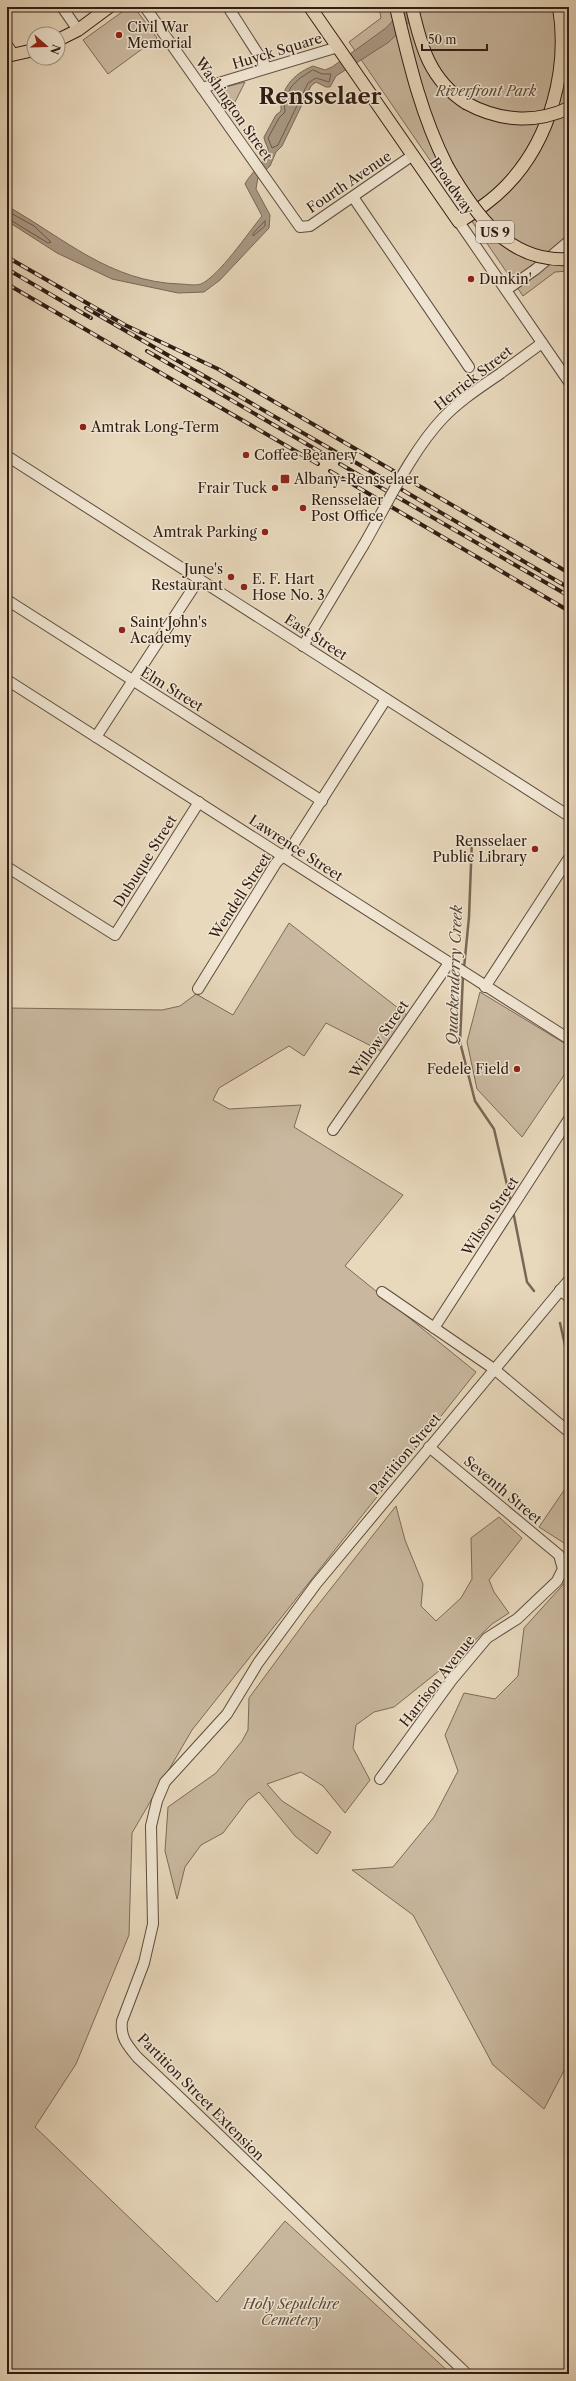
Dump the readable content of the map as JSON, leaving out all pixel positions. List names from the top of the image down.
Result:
{
  "streets": {
    "main road": ["Broadway", "US 9"],
    "street": [
      "Huyck Square",
      "Washington Street",
      "Fourth Avenue",
      "Herrick Street",
      "East Street",
      "Elm Street",
      "Lawrence Street",
      "Dubuque Street",
      "Wendell Street",
      "Willow Street",
      "Wilson Street",
      "Partition Street",
      "Seventh Street",
      "Harrison Avenue",
      "Partition Street Extension"
    ]
  },
  "crossings": [
    ["Huyck Square", "Washington Street"],
    ["Huyck Square", "Broadway"],
    ["Washington Street", "Fourth Avenue"],
    ["Fourth Avenue", "Broadway"],
    ["Broadway", "Herrick Street"],
    ["Herrick Street", "East Street"],
    ["East Street", "Wendell Street"],
    ["Elm Street", "Wendell Street"],
    ["Lawrence Street", "Dubuque Street"],
    ["Lawrence Street", "Wendell Street"],
    ["Lawrence Street", "Willow Street"],
    ["Partition Street", "Seventh Street"],
    ["Partition Street", "Partition Street Extension"],
    ["Seventh Street", "Harrison Avenue"]
  ],
  "districts": ["Rensselaer"],
  "water": ["Quackenderry Creek"],
  "parks": ["Riverfront Park", "Holy Sepulchre Cemetery"],
  "places": {
    "other": [
      "Civil War Memorial",
      "Dunkin'",
      "Amtrak Long-Term",
      "Coffee Beanery",
      "Frair Tuck",
      "Rensselaer Post Office",
      "Amtrak Parking",
      "June's Restaurant",
      "E. F. Hart Hose No. 3",
      "Saint John's Academy",
      "Rensselaer Public Library",
      "Fedele Field"
    ],
    "transit": ["Albany-Rensselaer"]
  },
  "scale_bar": "50 m",
  "north": "right"
}
